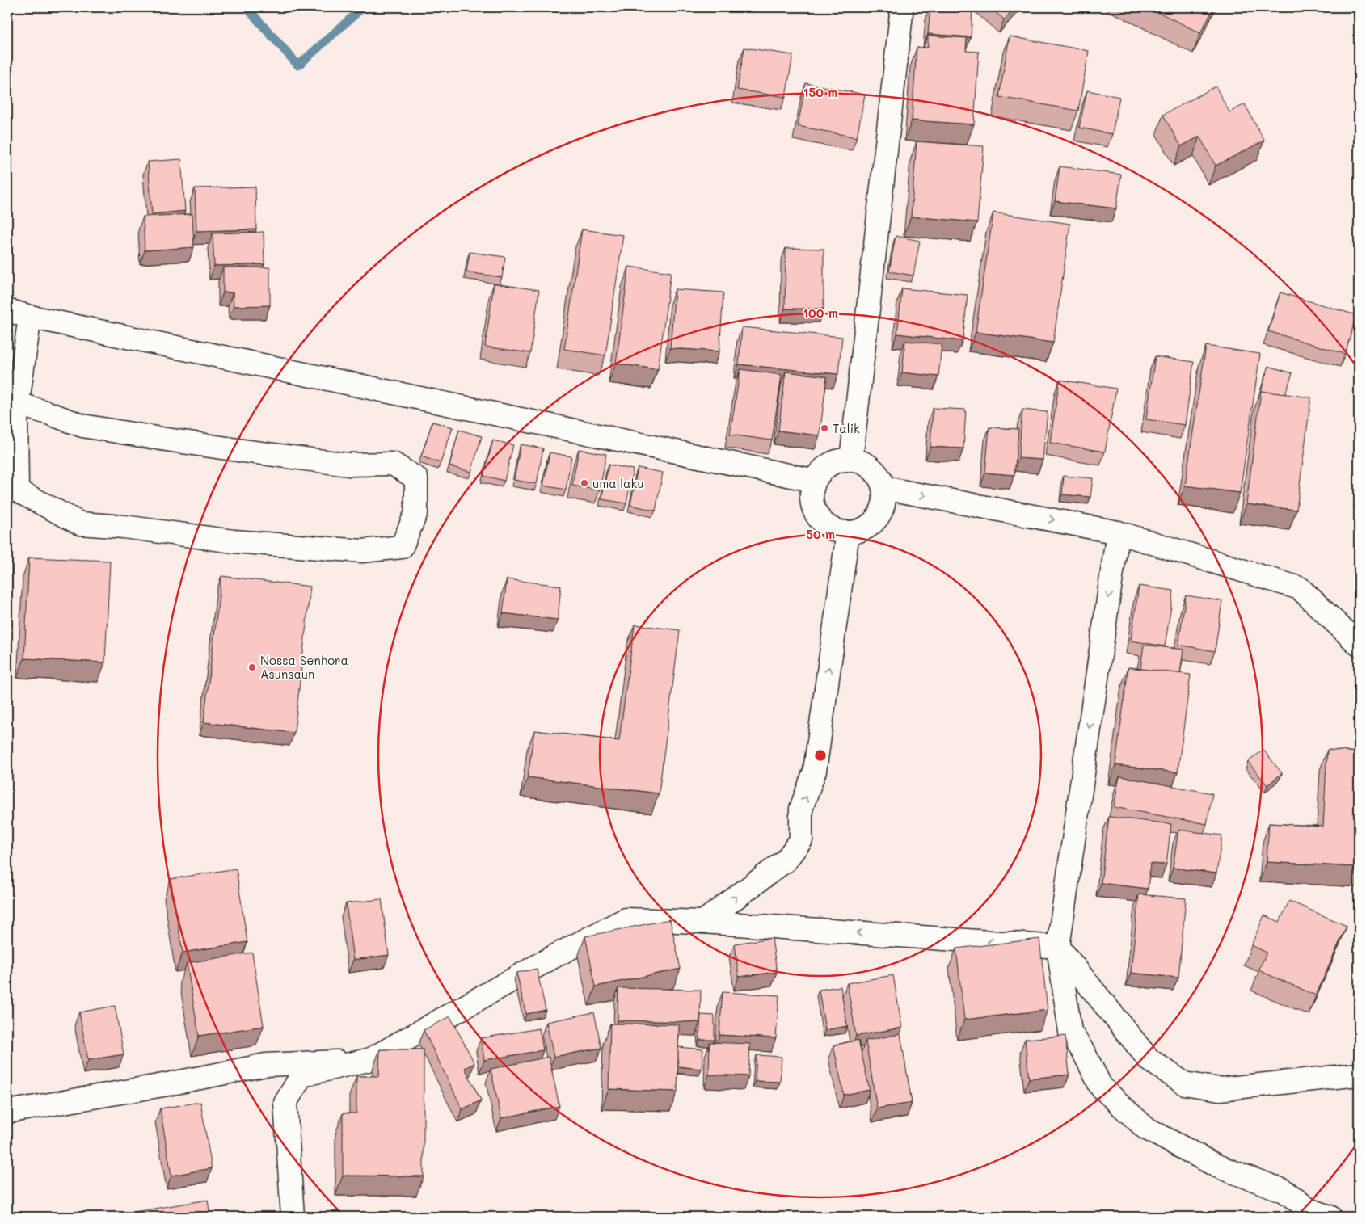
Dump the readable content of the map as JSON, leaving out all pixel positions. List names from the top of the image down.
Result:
{
  "places": ["Talik", "uma laku", "Nossa Senhora Asunsaun"],
  "rings": ["150 m", "100 m", "50 m"]
}
